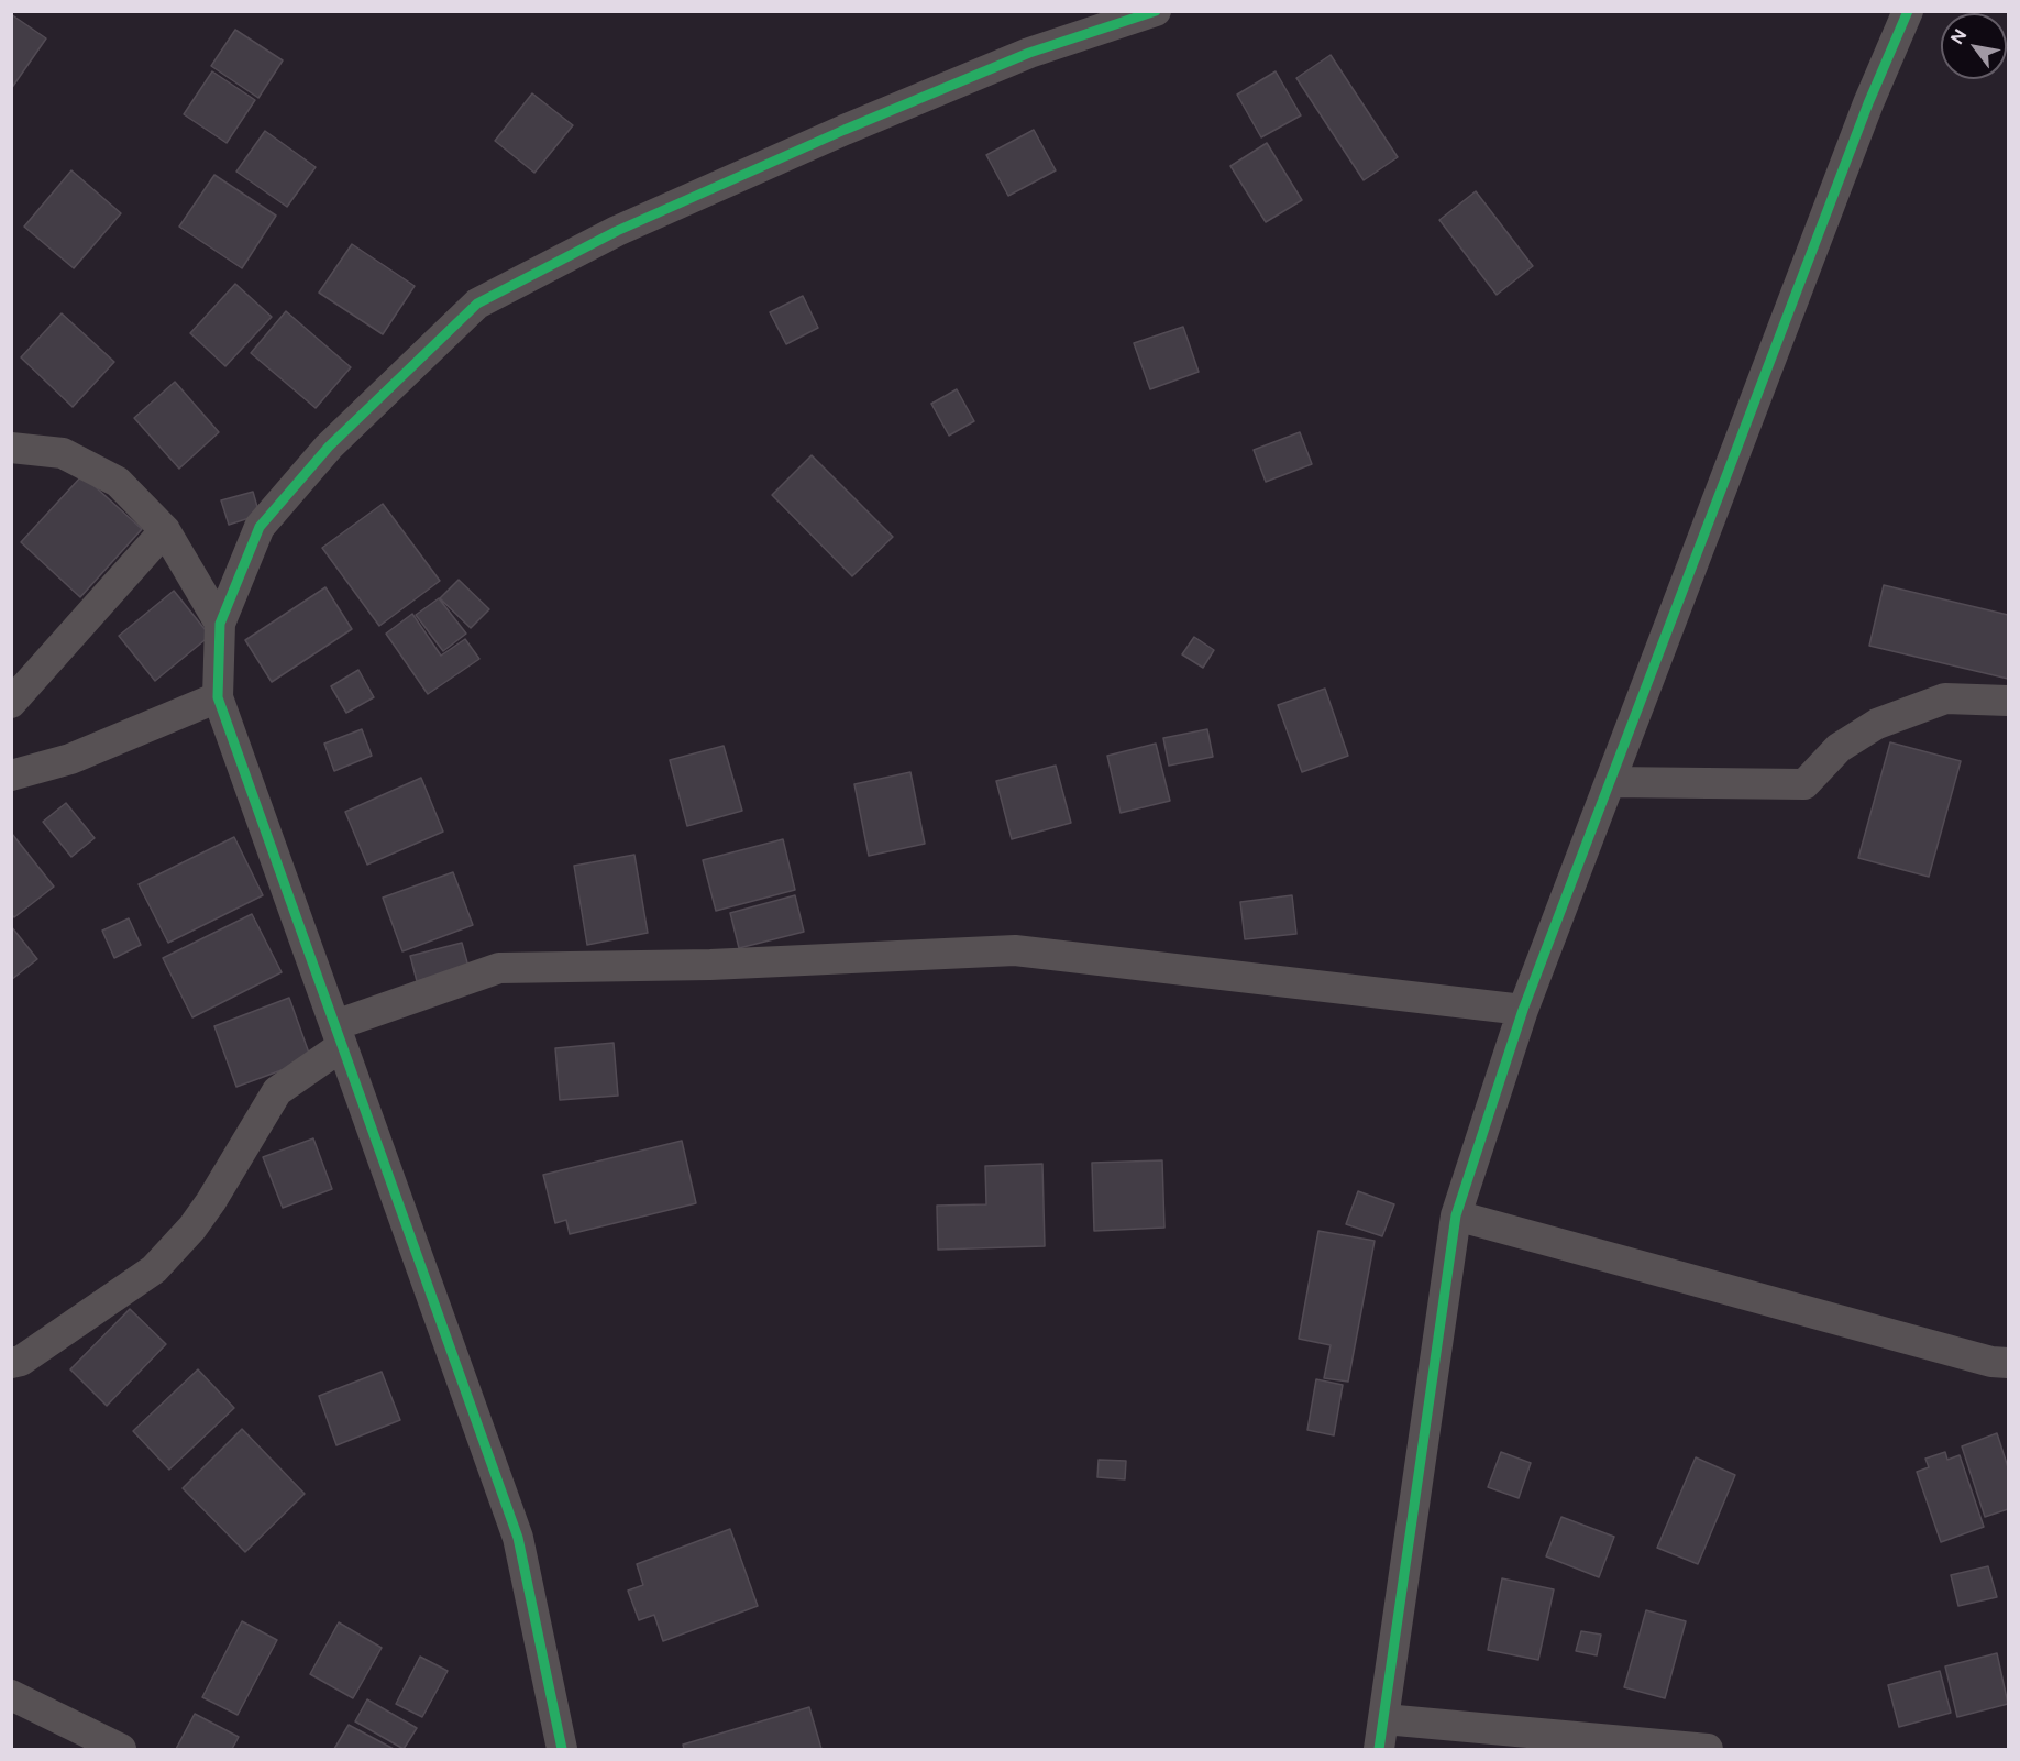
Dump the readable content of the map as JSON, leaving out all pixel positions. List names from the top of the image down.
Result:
{
  "north": "top left"
}
